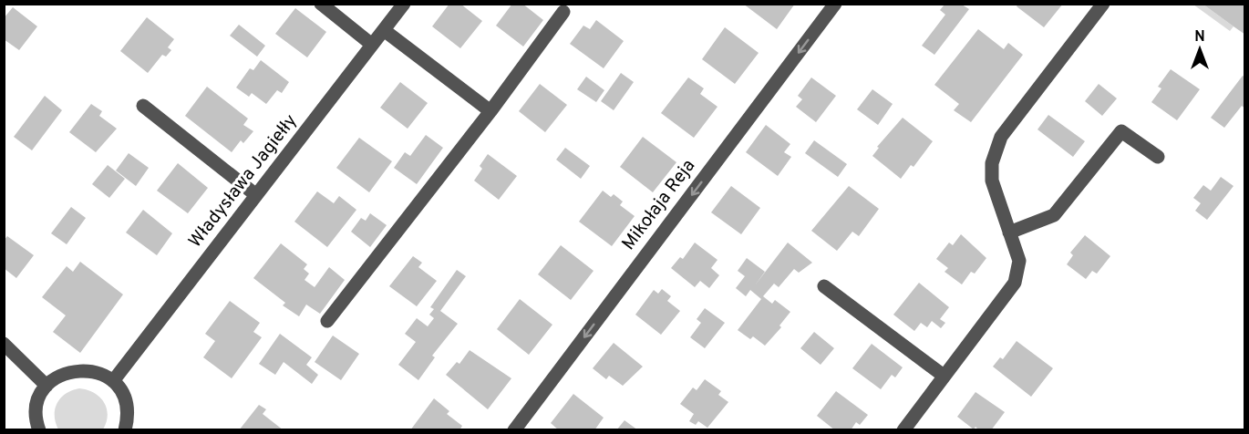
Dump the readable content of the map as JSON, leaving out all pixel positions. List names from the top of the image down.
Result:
{
  "streets": {
    "street": ["Władysława Jagiełły", "Mikołaja Reja"]
  },
  "one_way": ["Mikołaja Reja"],
  "north": "top"
}
